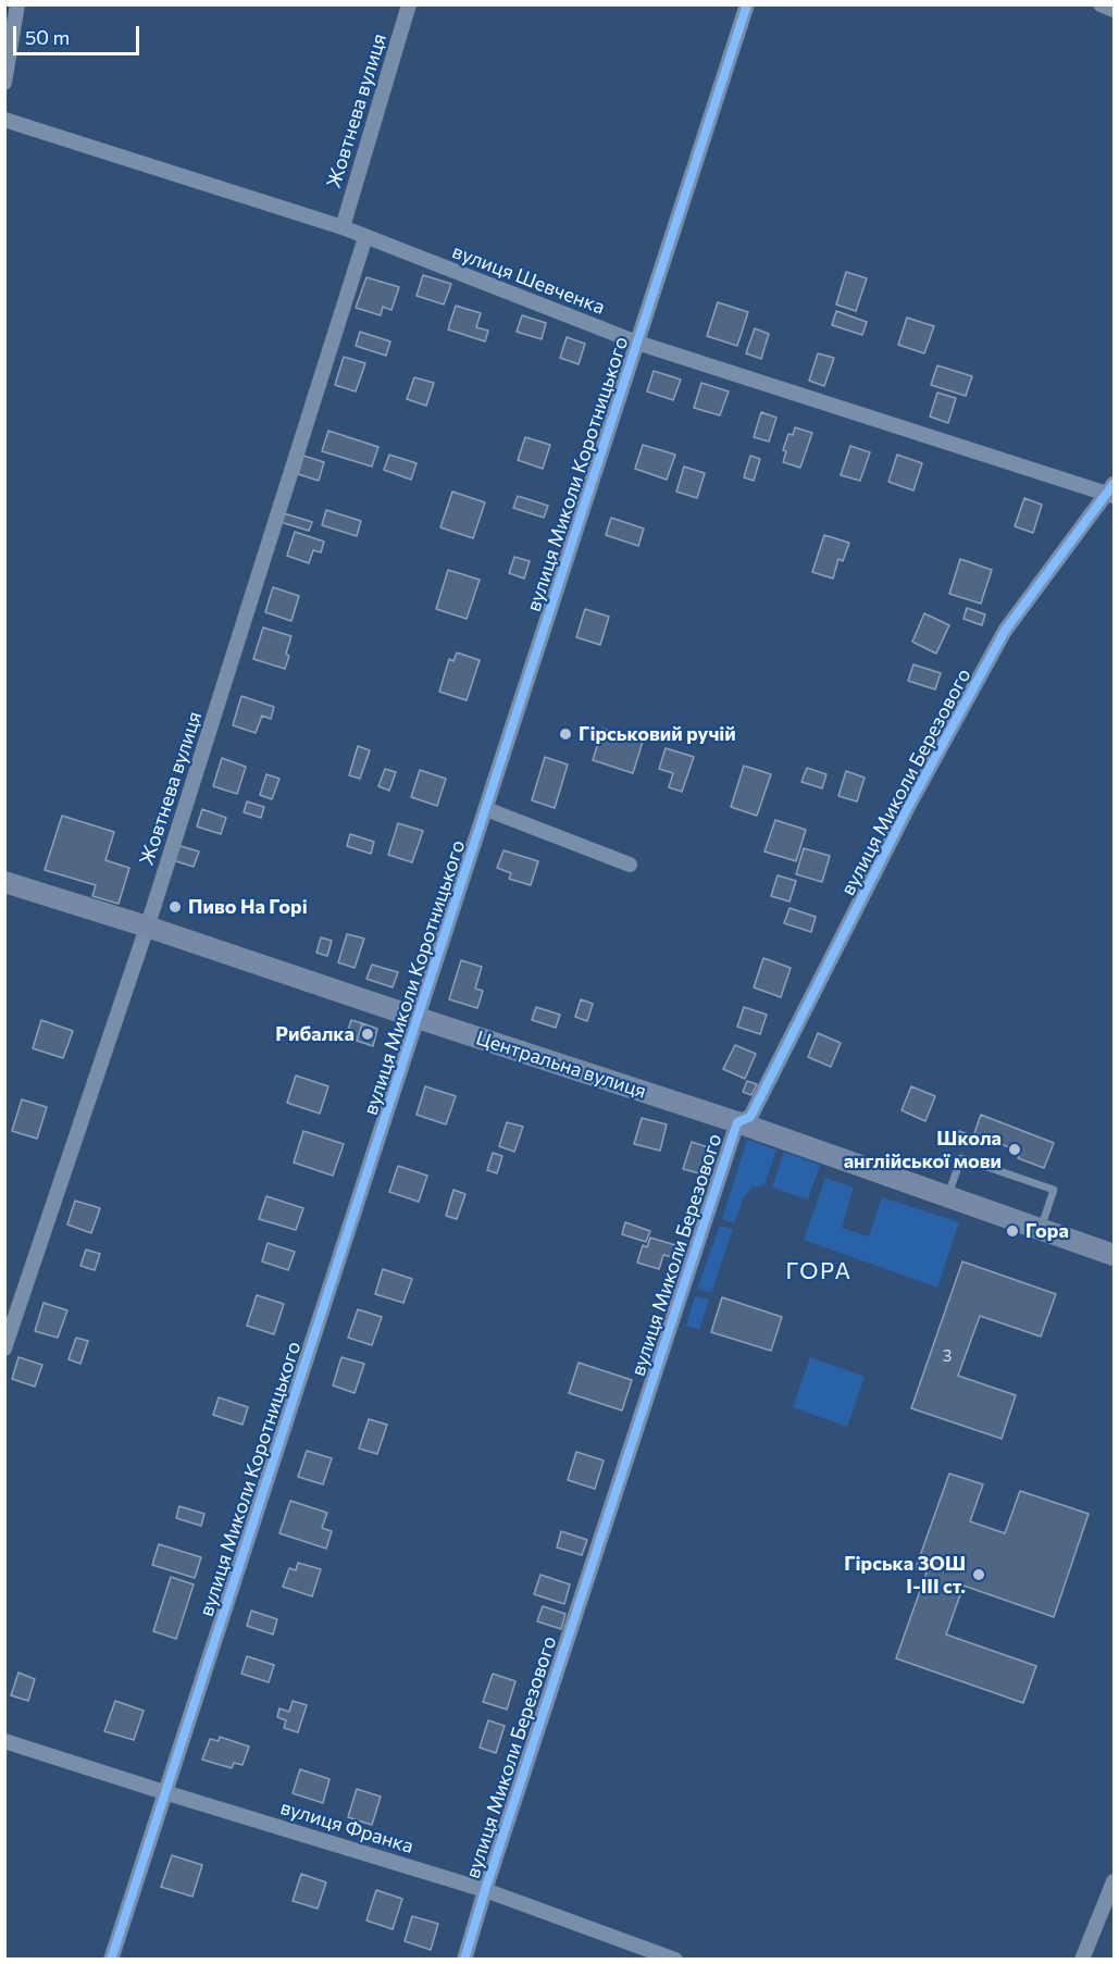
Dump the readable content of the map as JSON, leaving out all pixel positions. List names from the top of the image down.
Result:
{
  "streets": {
    "main road": ["Центральна вулиця"],
    "street": [
      "Жовтнева вулиця",
      "вулиця Шевченка",
      "вулиця Миколи Коротницького",
      "вулиця Миколи Березового",
      "вулиця Франка"
    ]
  },
  "crossings": [
    ["Жовтнева вулиця", "вулиця Шевченка"],
    ["Жовтнева вулиця", "Центральна вулиця"],
    ["вулиця Шевченка", "вулиця Миколи Коротницького"],
    ["вулиця Шевченка", "вулиця Миколи Березового"],
    ["вулиця Миколи Коротницького", "Центральна вулиця"],
    ["вулиця Миколи Коротницького", "вулиця Франка"],
    ["вулиця Миколи Березового", "Центральна вулиця"],
    ["вулиця Миколи Березового", "вулиця Франка"]
  ],
  "districts": ["ГОРА"],
  "places": [
    "Гірськовий ручій",
    "Пиво На Горі",
    "Рибалка",
    "Школа англійської мови",
    "Гора",
    "Гірська ЗОШ І-ІІІ ст."
  ],
  "house_numbers": ["3"],
  "scale_bar": "50 m"
}
